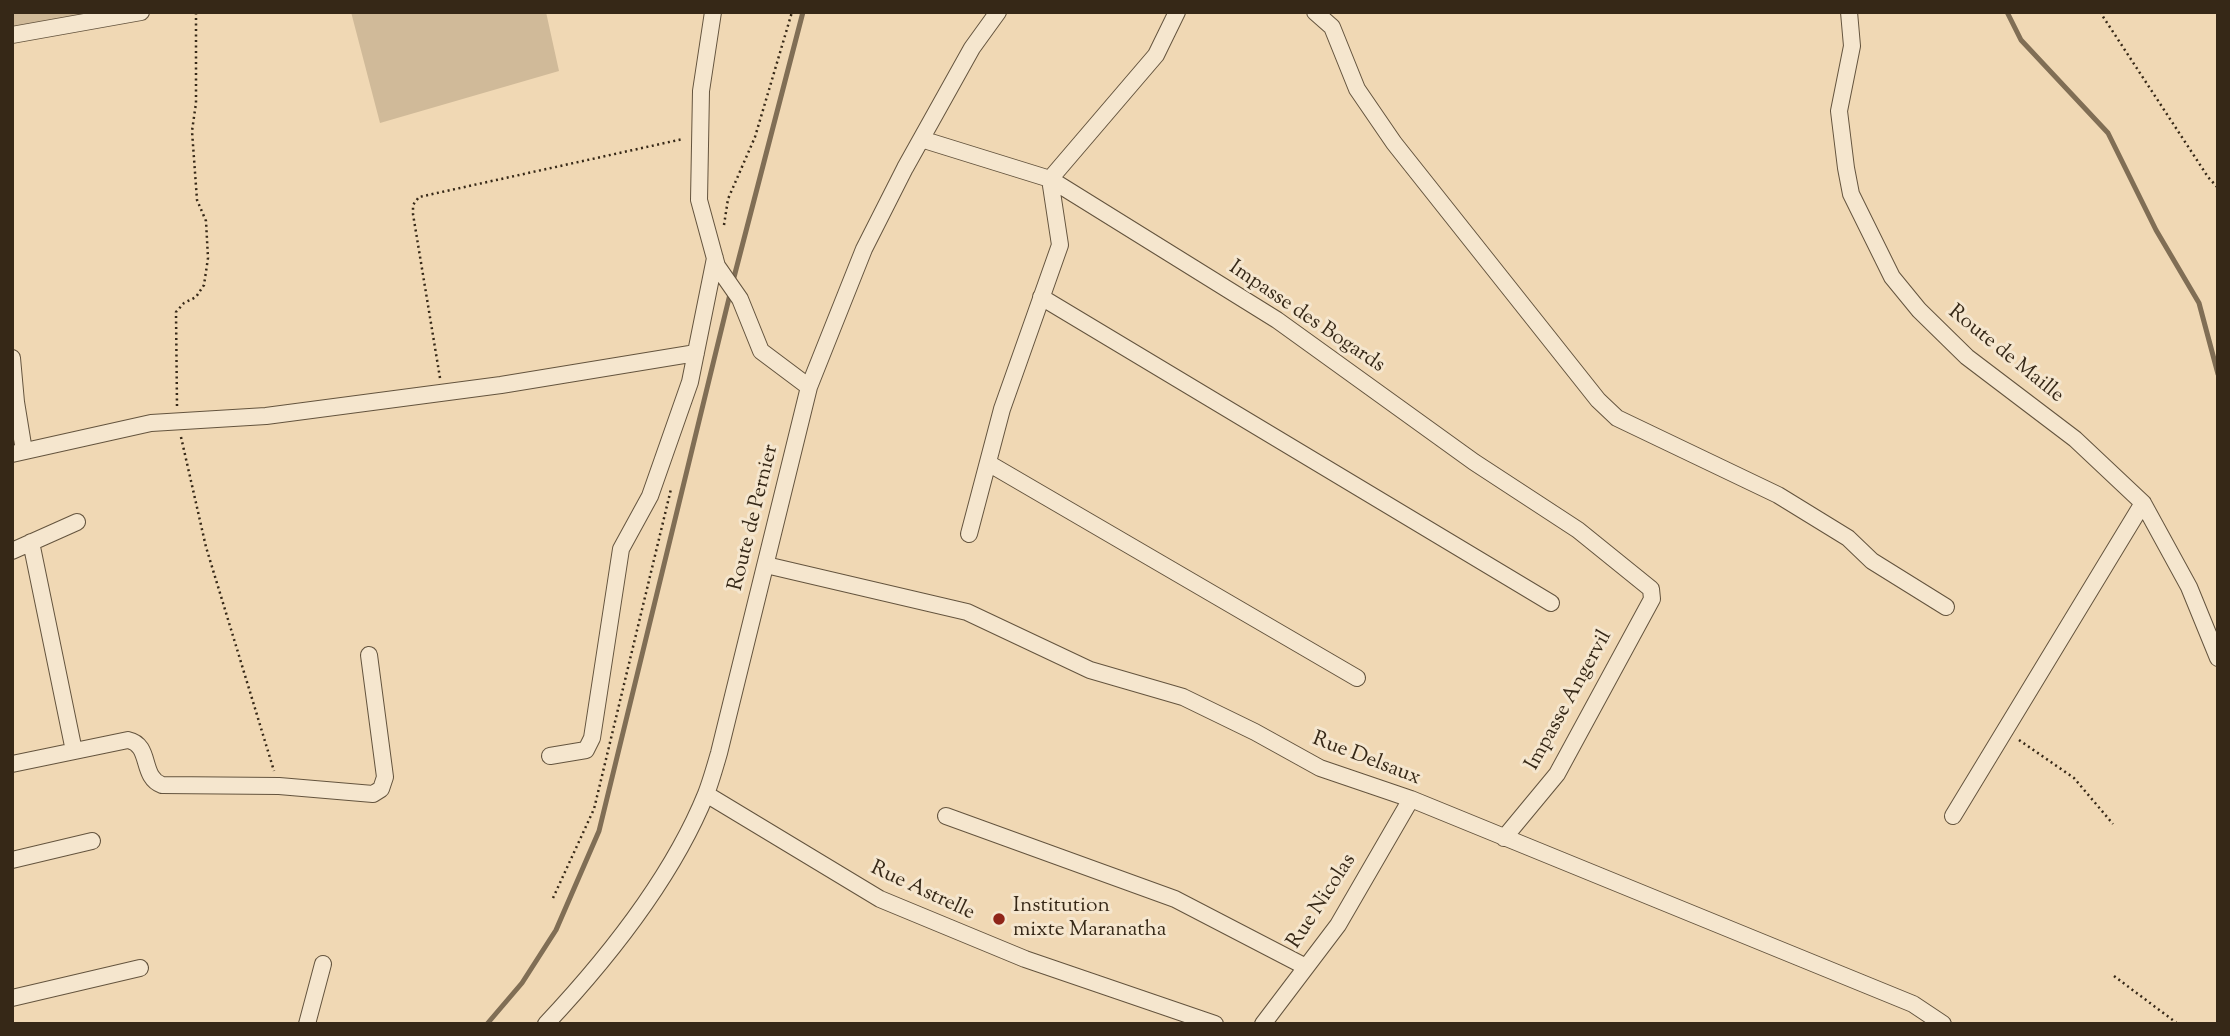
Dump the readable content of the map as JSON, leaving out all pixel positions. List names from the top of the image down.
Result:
{
  "streets": {
    "street": [
      "Impasse des Bogards",
      "Route de Maille",
      "Route de Pernier",
      "Impasse Angervil",
      "Rue Delsaux",
      "Rue Astrelle",
      "Rue Nicolas"
    ]
  },
  "crossings": [
    ["Impasse des Bogards", "Route de Pernier"],
    ["Impasse des Bogards", "Impasse Angervil"],
    ["Route de Pernier", "Rue Delsaux"],
    ["Route de Pernier", "Rue Astrelle"],
    ["Impasse Angervil", "Rue Delsaux"],
    ["Rue Delsaux", "Rue Nicolas"]
  ],
  "places": ["Institution mixte Maranatha"]
}
